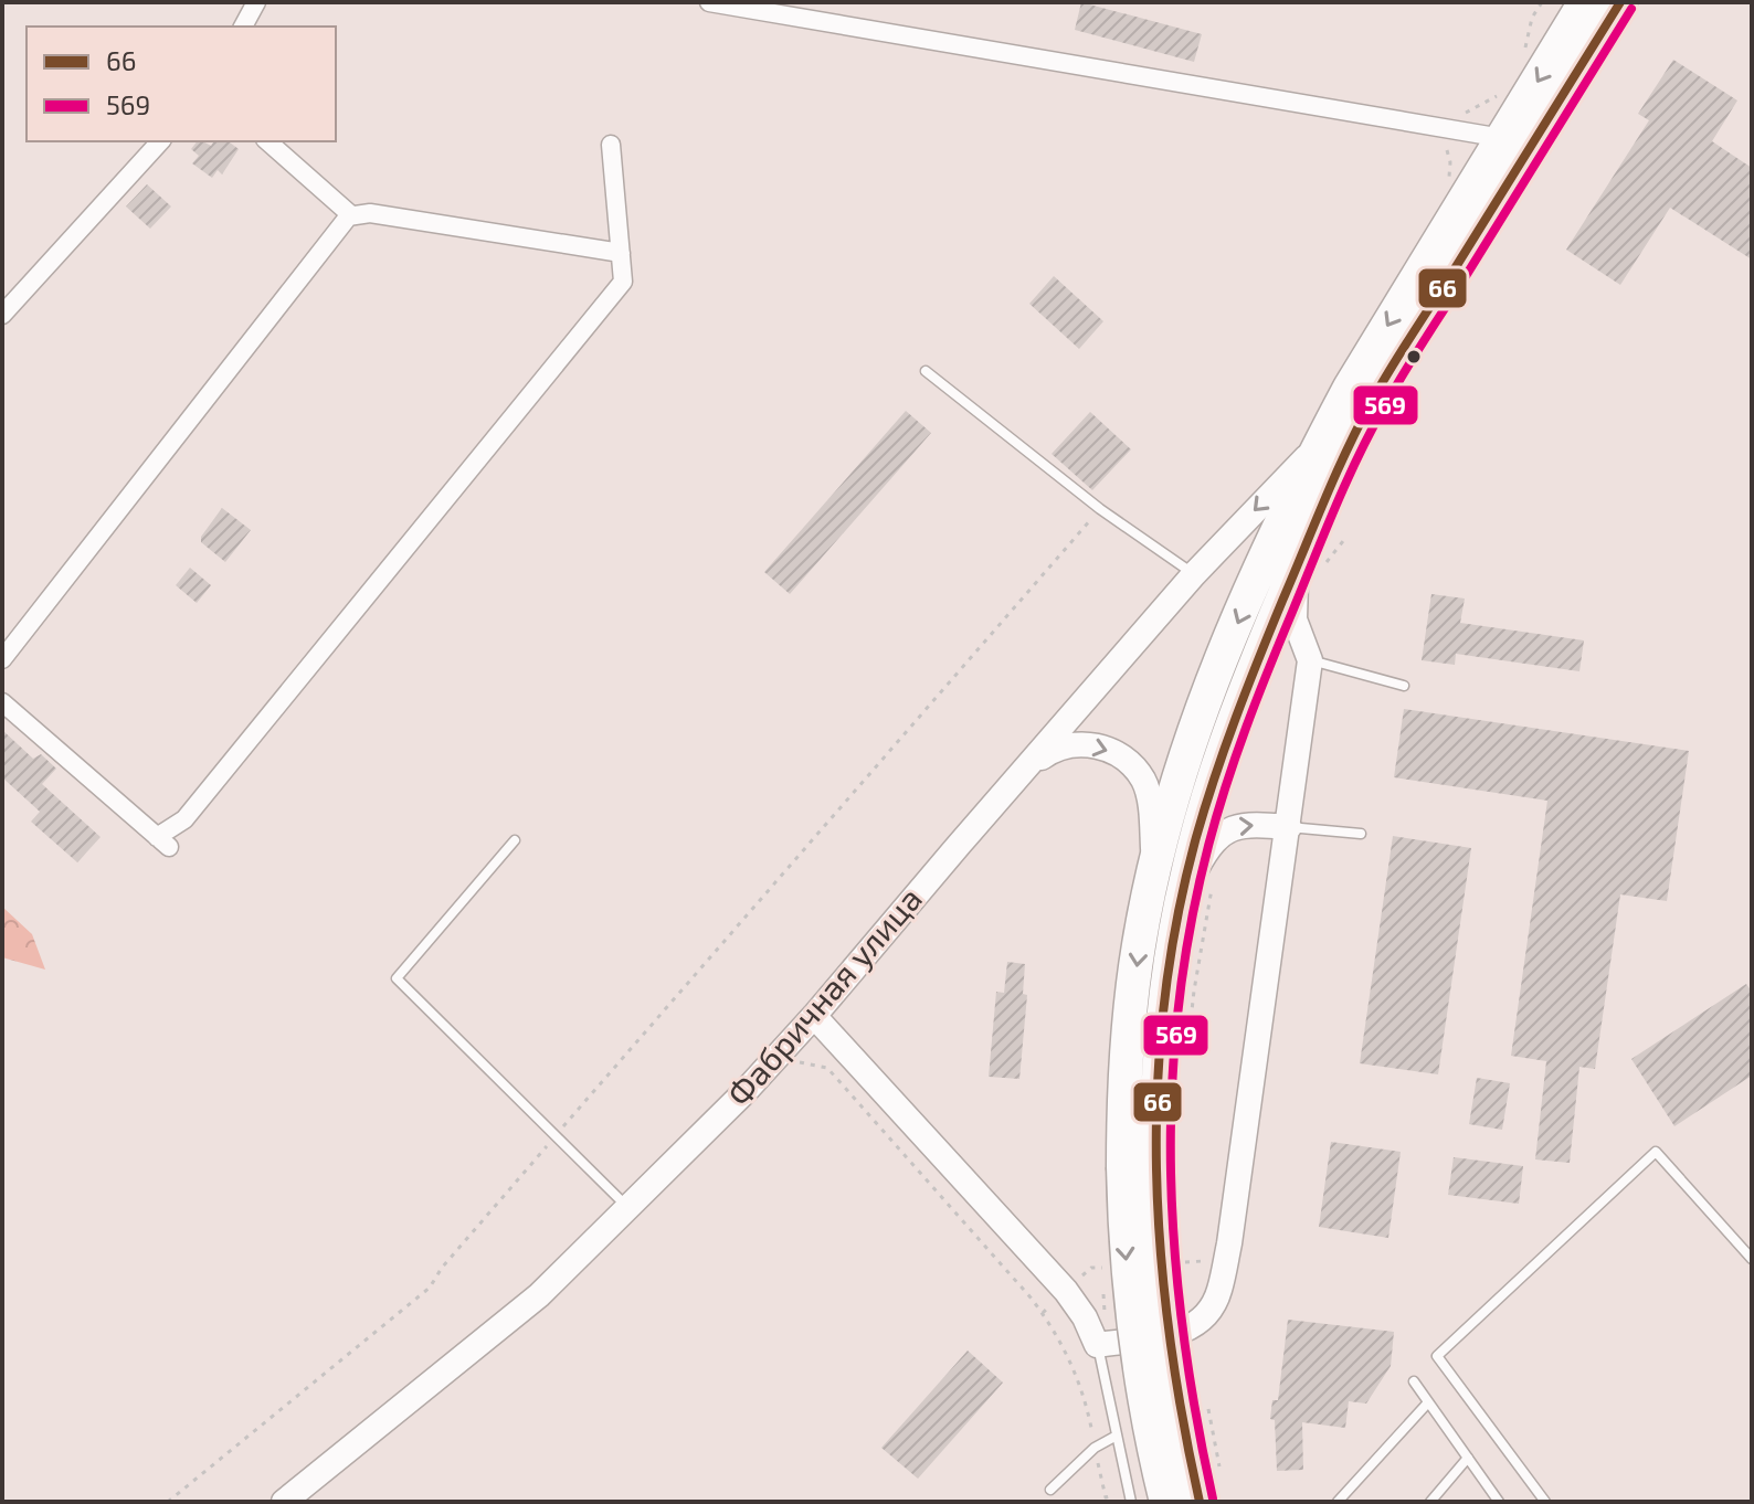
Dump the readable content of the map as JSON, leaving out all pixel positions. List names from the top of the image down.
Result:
{
  "streets": {
    "street": ["Фабричная улица"]
  },
  "lines": ["transit line 66", "transit line 569"],
  "legend": ["66", "569"]
}
